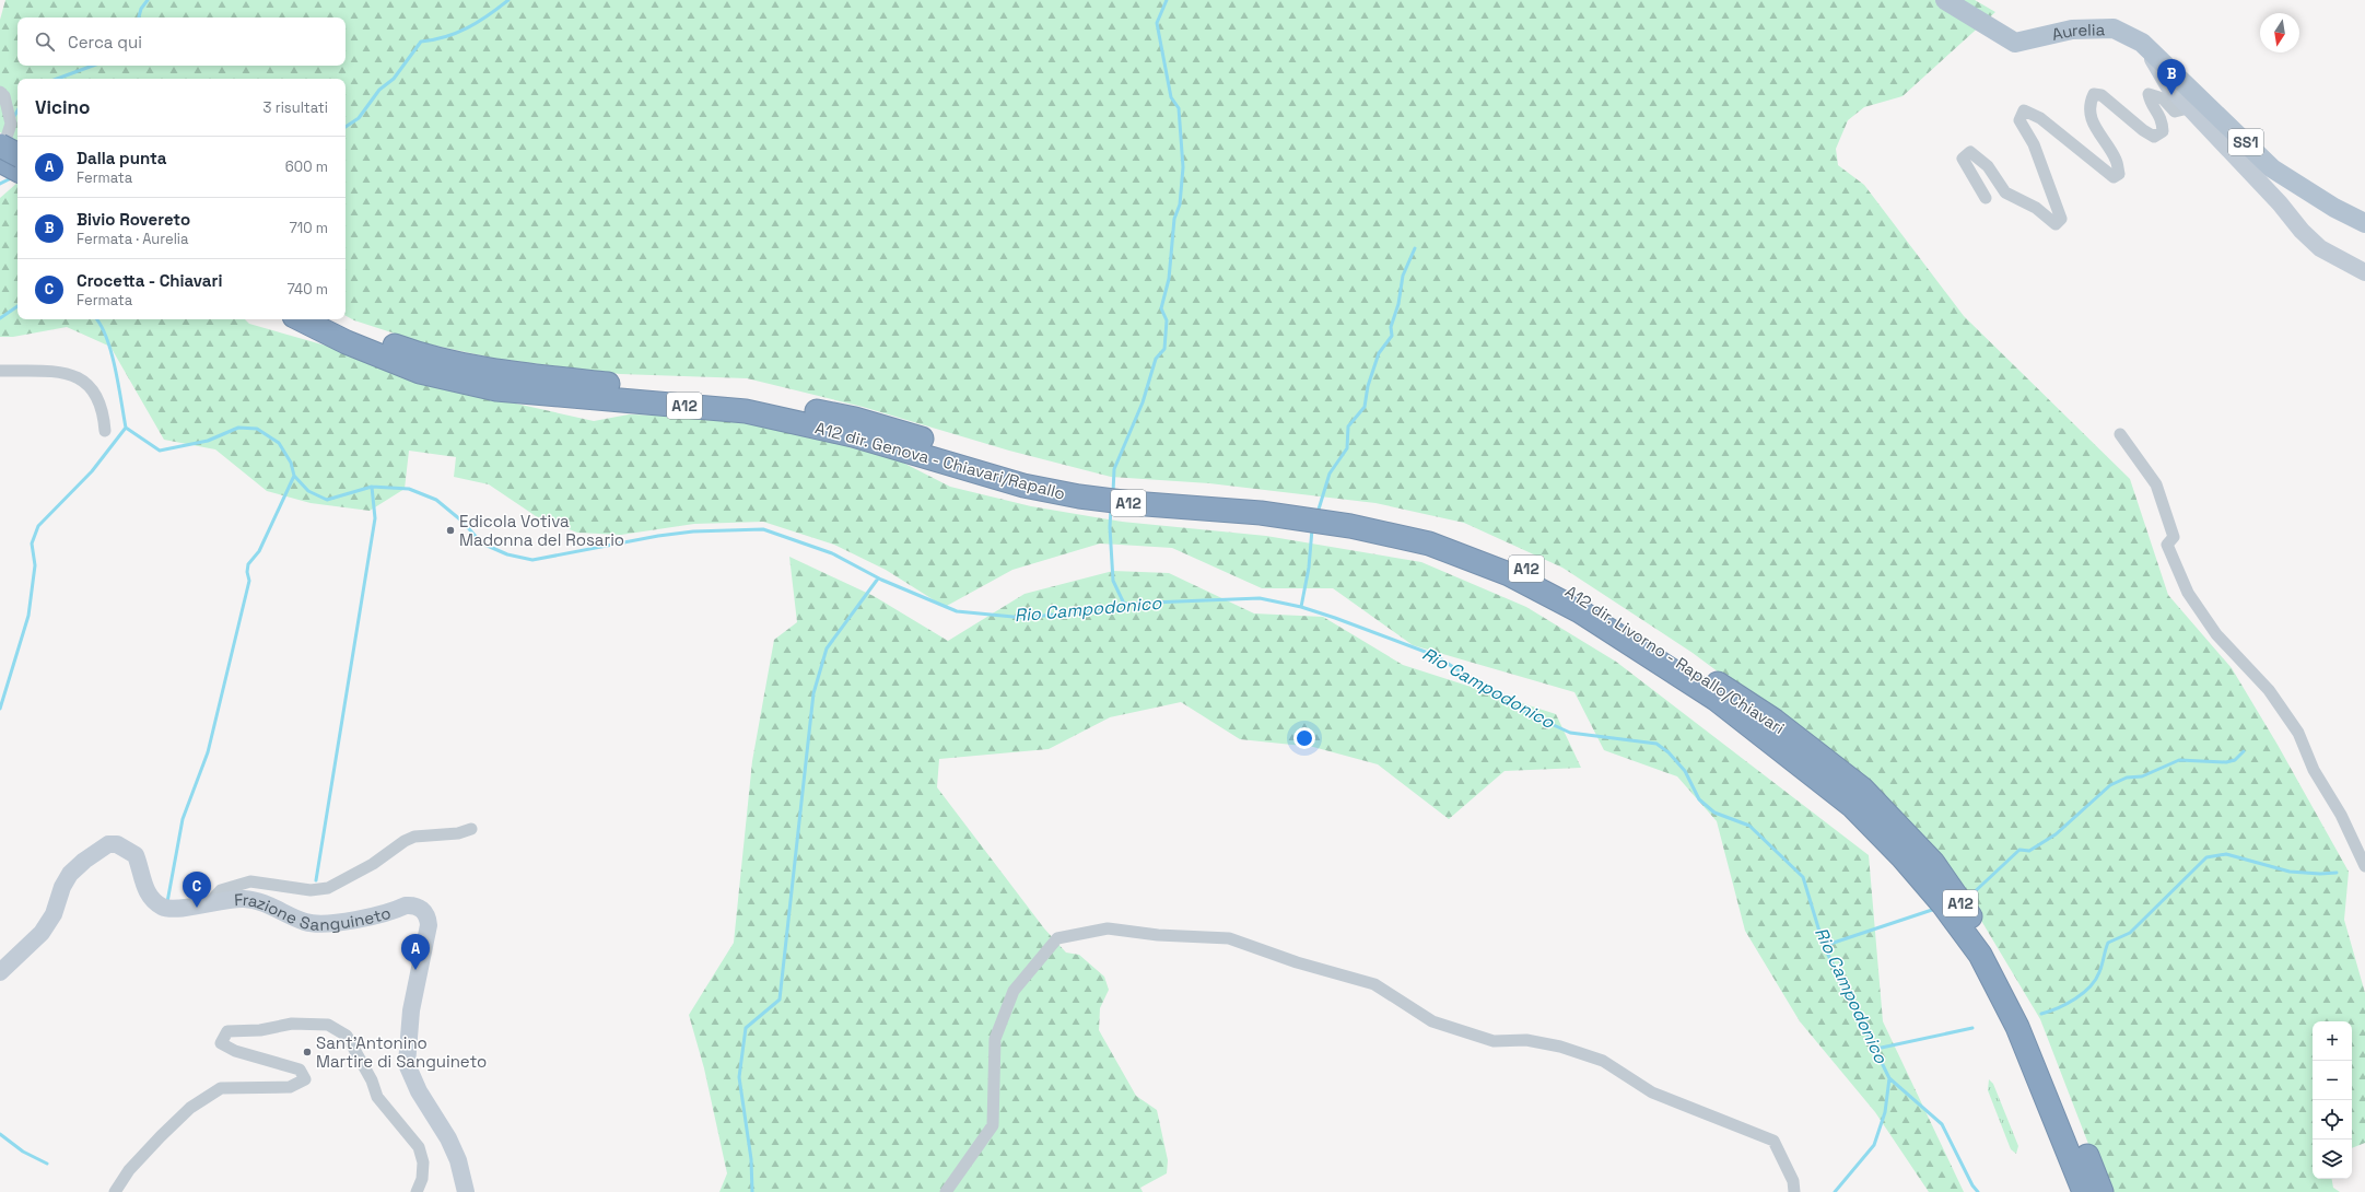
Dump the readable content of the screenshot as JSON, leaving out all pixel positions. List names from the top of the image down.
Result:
{
  "streets": {
    "highway": ["A12", "A12 dir. Genova - Chiavari/Rapallo", "A12 dir. Livorno - Rapallo/Chiavari"],
    "main road": ["Aurelia", "SS1"],
    "street": ["Frazione Sanguineto"]
  },
  "crossings": [
    ["A12", "A12 dir. Genova - Chiavari/Rapallo"],
    ["A12", "A12 dir. Livorno - Rapallo/Chiavari"],
    ["A12 dir. Genova - Chiavari/Rapallo", "A12 dir. Livorno - Rapallo/Chiavari"]
  ],
  "water": ["Rio Campodonico"],
  "places": ["Edicola Votiva Madonna del Rosario", "Sant'Antonino Martire di Sanguineto"],
  "north": "bottom",
  "page": {
    "search": "Cerca qui",
    "pins": ["B", "C", "A"],
    "heading": ["Vicino", "3 risultati"],
    "list": [
      {
        "mark": "A",
        "name": "Dalla punta",
        "note": "Fermata",
        "value": "600 m"
      },
      {
        "mark": "B",
        "name": "Bivio Rovereto",
        "note": "Fermata · Aurelia",
        "value": "710 m"
      },
      {
        "mark": "C",
        "name": "Crocetta - Chiavari",
        "note": "Fermata",
        "value": "740 m"
      }
    ],
    "map_buttons": ["+", "−"]
  }
}
